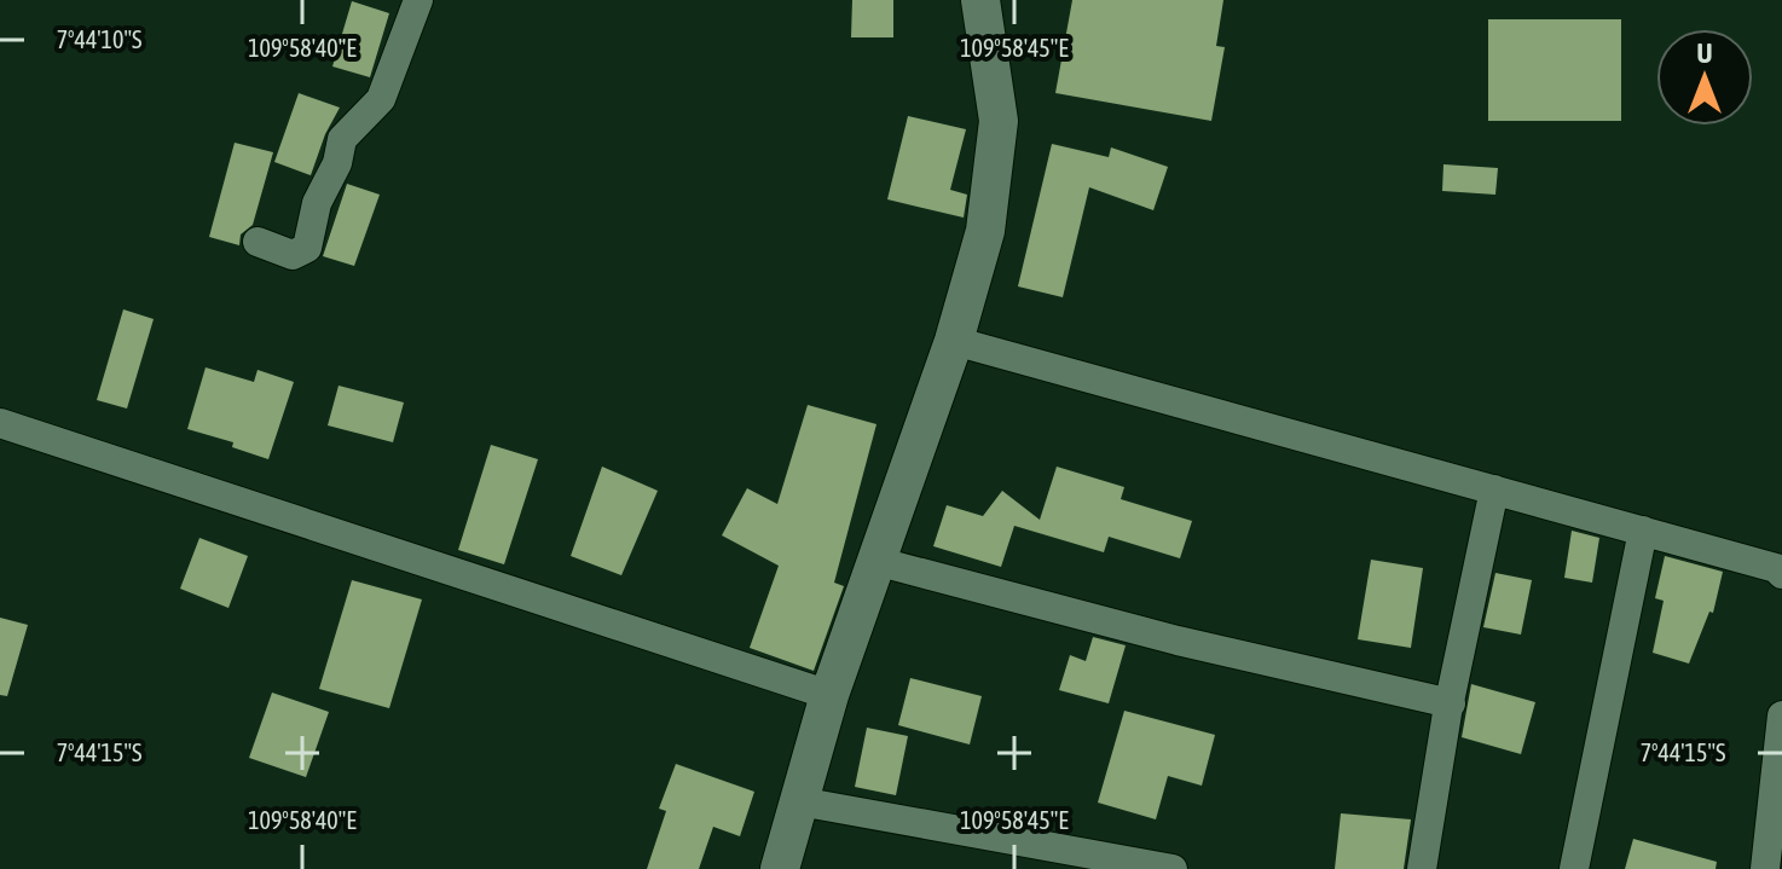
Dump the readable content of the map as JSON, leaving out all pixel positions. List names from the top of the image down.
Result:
{
  "north": "top",
  "coordinates": [
    "7°44'10\"S",
    "109°58'40\"E",
    "109°58'45\"E",
    "7°44'15\"S"
  ]
}
